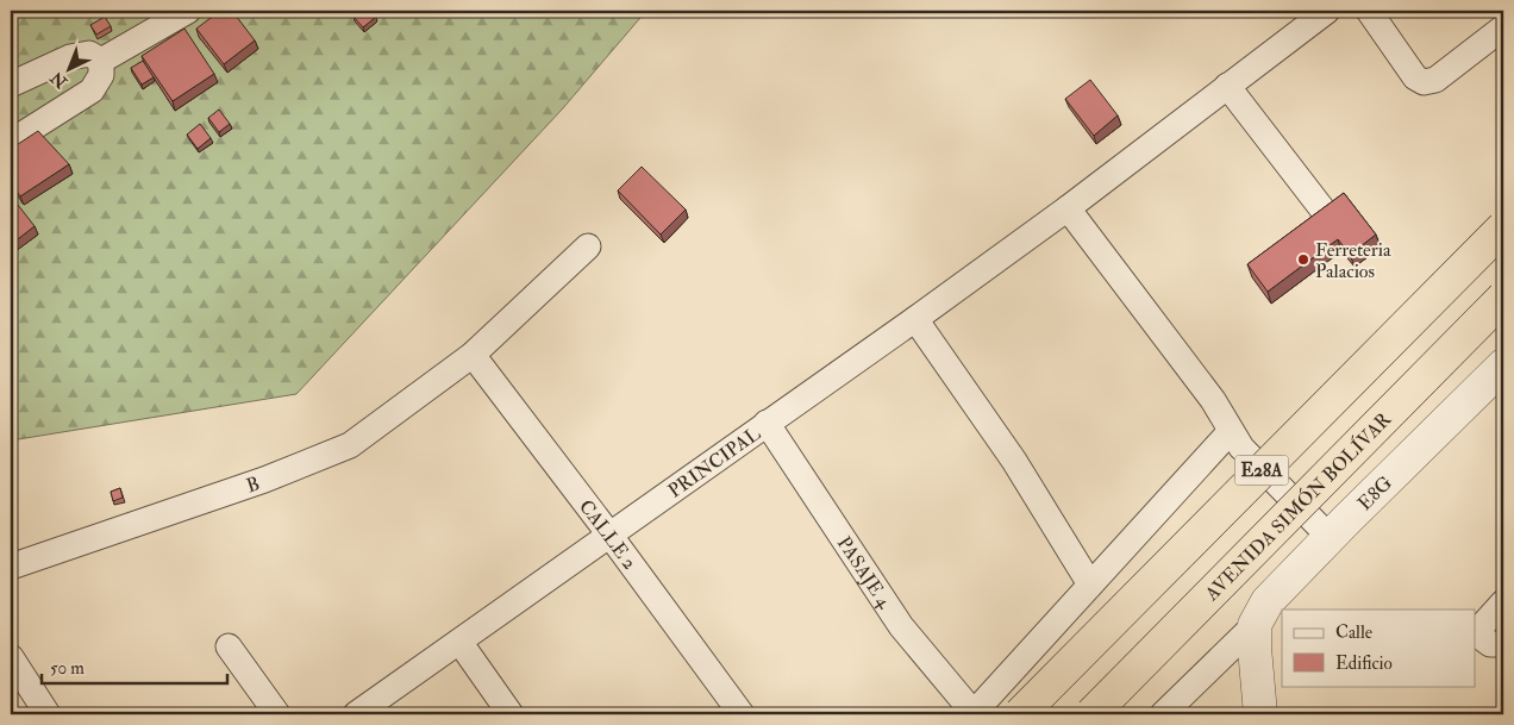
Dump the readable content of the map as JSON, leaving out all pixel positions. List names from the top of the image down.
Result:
{
  "streets": {
    "highway": ["E28A", "AVENIDA SIMÓN BOLÍVAR"],
    "street": [
      "PRINCIPAL",
      "B",
      "E8G",
      "CALLE 2",
      "PASAJE 4"
    ]
  },
  "crossings": [
    ["PRINCIPAL", "CALLE 2"],
    ["PRINCIPAL", "PASAJE 4"],
    ["B", "CALLE 2"]
  ],
  "places": ["Ferreteria Palacios"],
  "legend": ["Calle", "Edificio"],
  "scale_bar": "50 m",
  "north": "bottom left"
}
